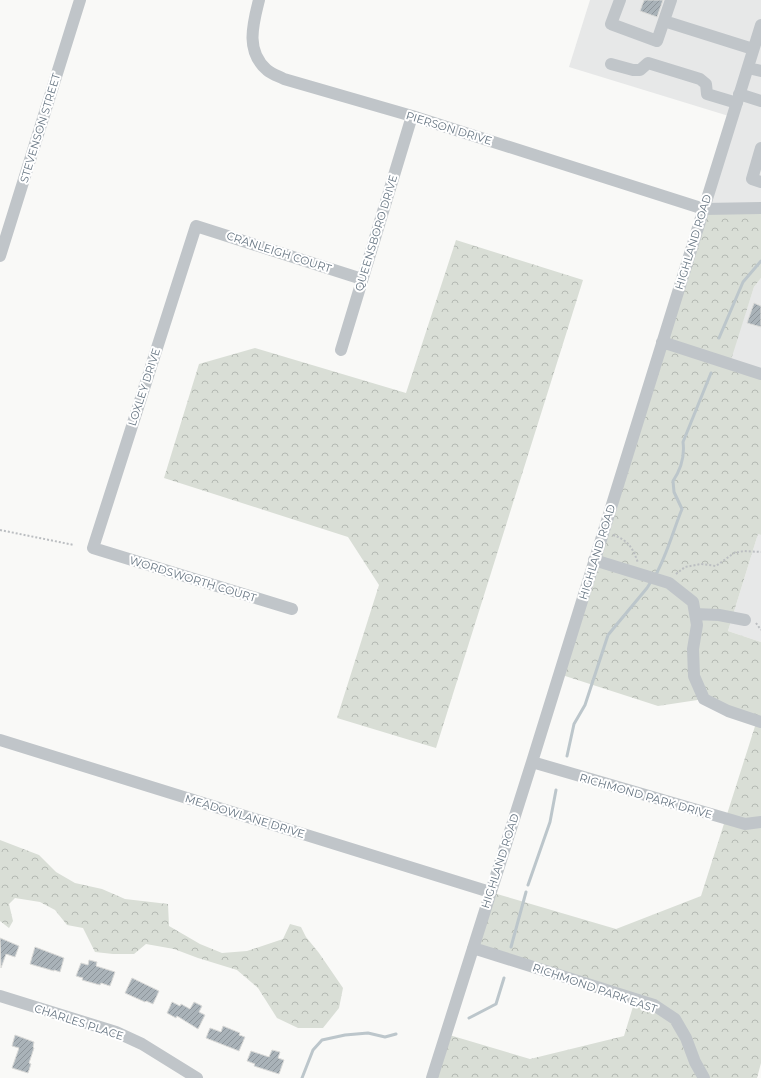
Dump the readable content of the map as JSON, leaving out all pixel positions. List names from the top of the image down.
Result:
{
  "streets": {
    "street": [
      "STEVENSON STREET",
      "PIERSON DRIVE",
      "QUEENSBORO DRIVE",
      "HIGHLAND ROAD",
      "CRANLEIGH COURT",
      "LOXLEY DRIVE",
      "WORDSWORTH COURT",
      "RICHMOND PARK DRIVE",
      "MEADOWLANE DRIVE",
      "RICHMOND PARK EAST",
      "CHARLES PLACE"
    ]
  },
  "crossings": [
    ["PIERSON DRIVE", "QUEENSBORO DRIVE"],
    ["PIERSON DRIVE", "HIGHLAND ROAD"],
    ["QUEENSBORO DRIVE", "CRANLEIGH COURT"],
    ["HIGHLAND ROAD", "RICHMOND PARK DRIVE"],
    ["HIGHLAND ROAD", "MEADOWLANE DRIVE"],
    ["HIGHLAND ROAD", "RICHMOND PARK EAST"],
    ["CRANLEIGH COURT", "LOXLEY DRIVE"],
    ["LOXLEY DRIVE", "WORDSWORTH COURT"]
  ]
}
